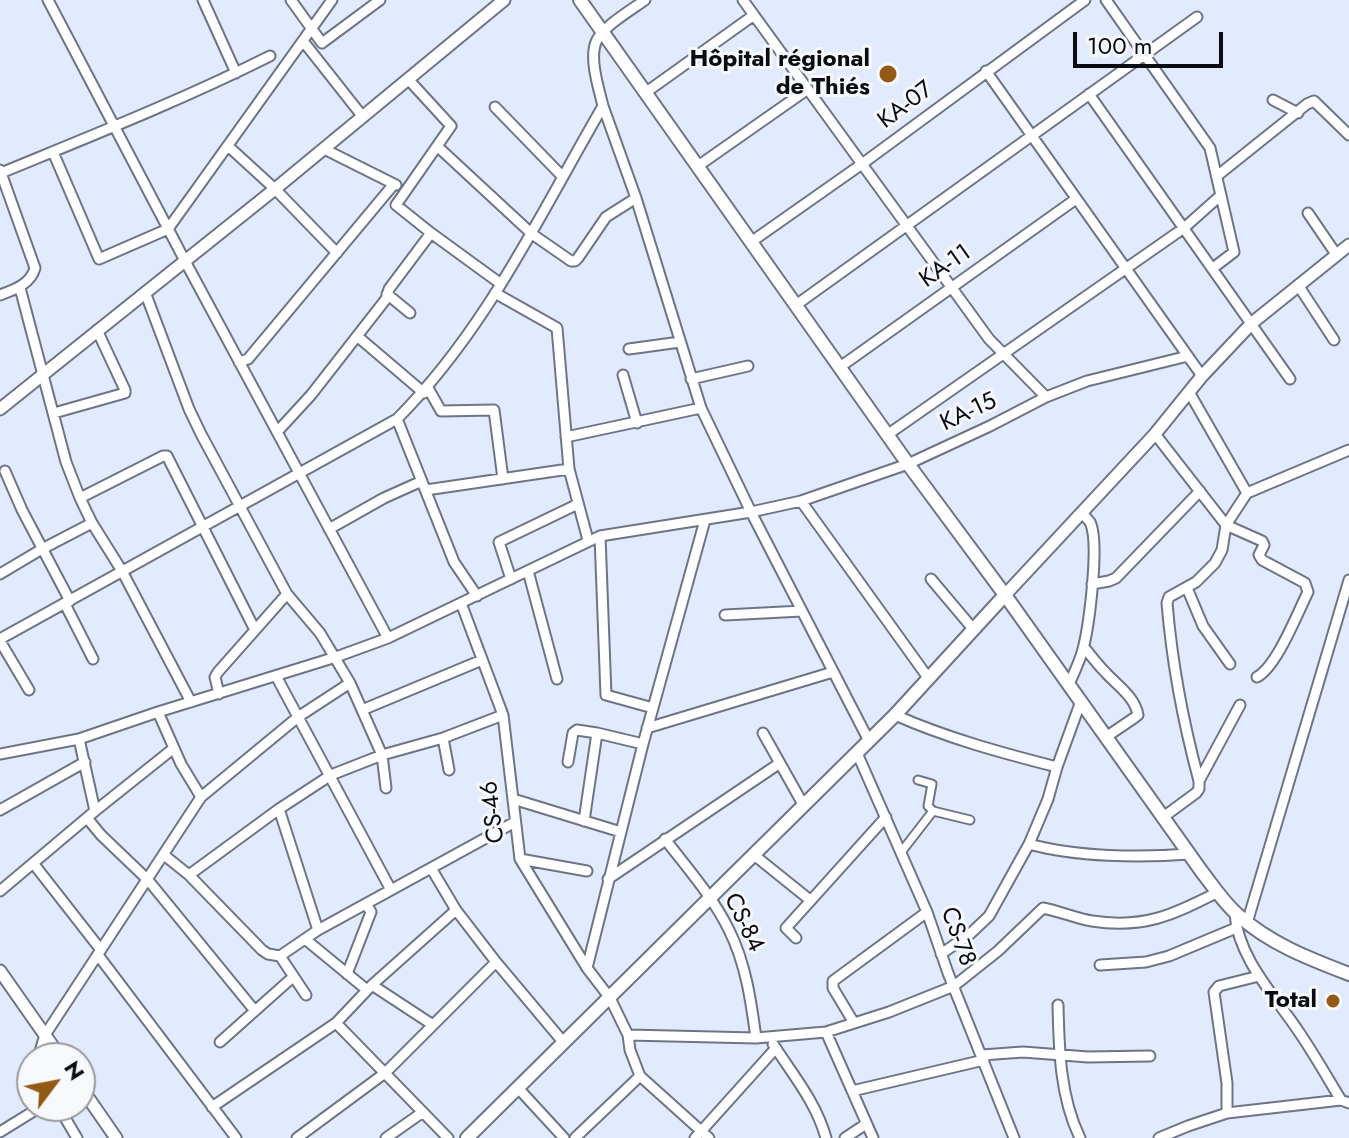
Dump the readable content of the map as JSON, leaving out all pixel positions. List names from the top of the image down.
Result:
{
  "streets": {
    "street": [
      "KA-07",
      "KA-11",
      "KA-15",
      "CS-46",
      "CS-84",
      "CS-78"
    ]
  },
  "crossings": [
    ["KA-15", "CS-46"]
  ],
  "places": ["Hôpital régional de Thiés", "Total"],
  "scale_bar": "100 m",
  "north": "top right"
}
